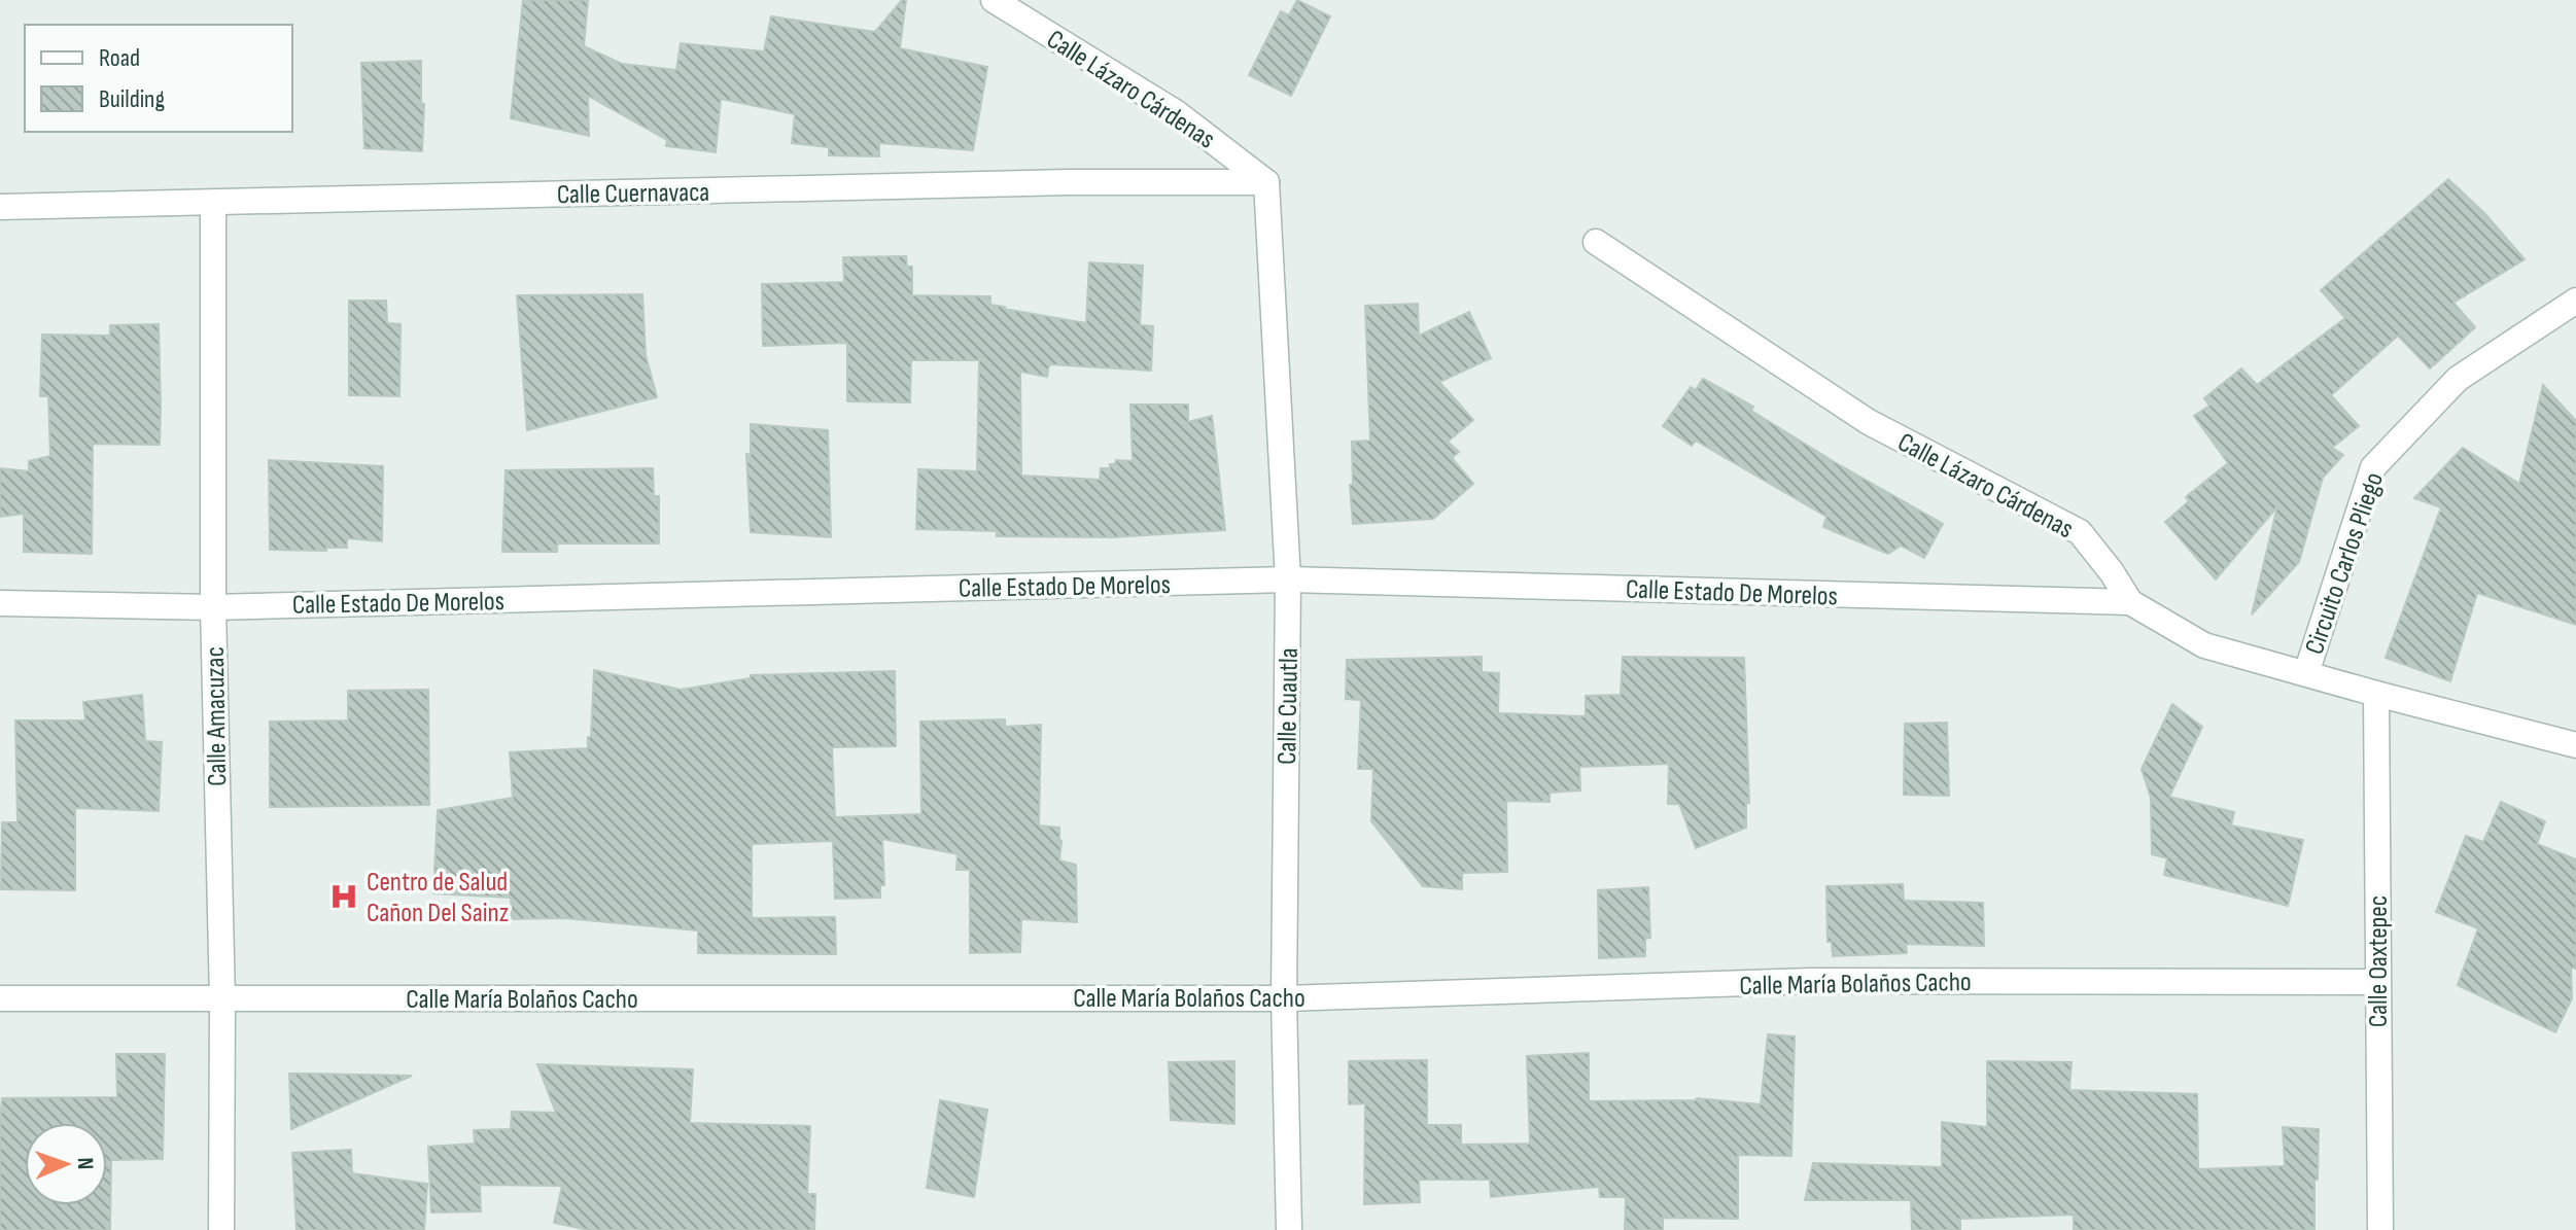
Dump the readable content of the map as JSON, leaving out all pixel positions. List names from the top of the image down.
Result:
{
  "streets": {
    "street": [
      "Calle Lázaro Cárdenas",
      "Calle Cuernavaca",
      "Circuito Carlos Pliego",
      "Calle Estado De Morelos",
      "Calle Cuautla",
      "Calle Amacuzac",
      "Calle Oaxtepec",
      "Calle María Bolaños Cacho"
    ]
  },
  "crossings": [
    ["Calle Lázaro Cárdenas", "Calle Cuernavaca"],
    ["Calle Lázaro Cárdenas", "Circuito Carlos Pliego"],
    ["Calle Lázaro Cárdenas", "Calle Estado De Morelos"],
    ["Calle Lázaro Cárdenas", "Calle Cuautla"],
    ["Calle Lázaro Cárdenas", "Calle Oaxtepec"],
    ["Calle Cuernavaca", "Calle Cuautla"],
    ["Calle Cuernavaca", "Calle Amacuzac"],
    ["Calle Estado De Morelos", "Calle Cuautla"],
    ["Calle Estado De Morelos", "Calle Amacuzac"],
    ["Calle Cuautla", "Calle María Bolaños Cacho"],
    ["Calle Amacuzac", "Calle María Bolaños Cacho"],
    ["Calle Oaxtepec", "Calle María Bolaños Cacho"]
  ],
  "places": {
    "hospital": ["Centro de Salud Cañon Del Sainz"]
  },
  "legend": ["Road", "Building"],
  "north": "right"
}
